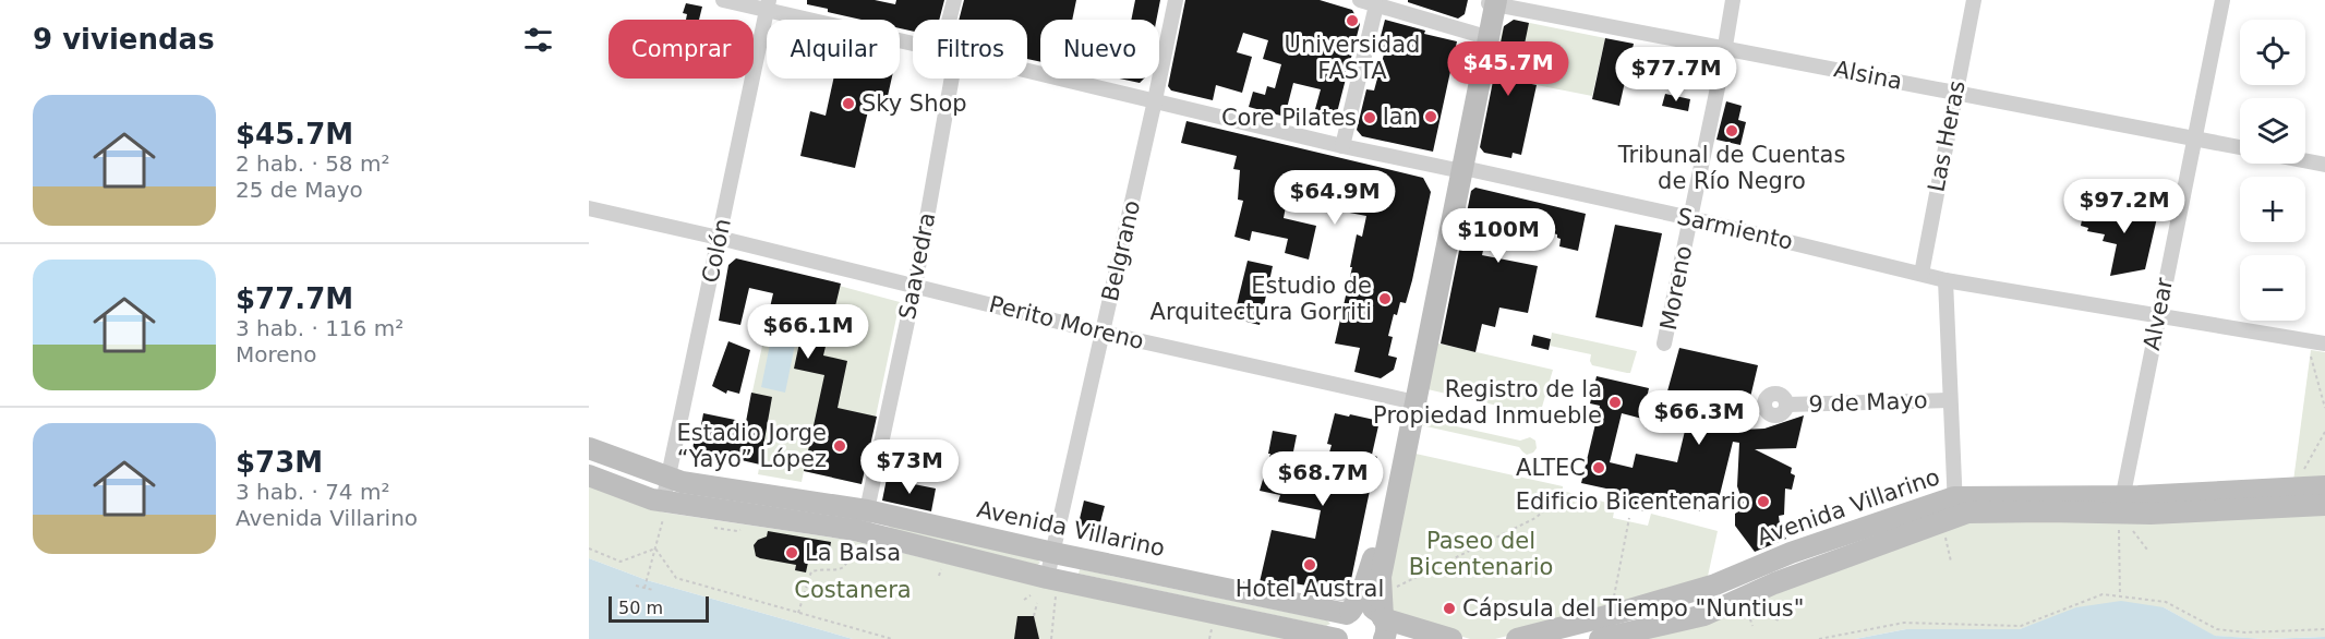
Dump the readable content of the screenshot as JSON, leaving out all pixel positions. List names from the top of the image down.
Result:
{
  "streets": {
    "main road": ["Avenida Villarino"],
    "street": [
      "Alsina",
      "Las Heras",
      "Sarmiento",
      "Colón",
      "Belgrano",
      "Saavedra",
      "Moreno",
      "Alvear",
      "Perito Moreno",
      "9 de Mayo"
    ]
  },
  "crossings": [
    ["Alsina", "Las Heras"],
    ["Alsina", "Moreno"],
    ["Alsina", "Alvear"],
    ["Las Heras", "Sarmiento"],
    ["Sarmiento", "Colón"],
    ["Sarmiento", "Belgrano"],
    ["Sarmiento", "Moreno"],
    ["Sarmiento", "Alvear"],
    ["Colón", "Perito Moreno"],
    ["Colón", "Avenida Villarino"],
    ["Belgrano", "Perito Moreno"],
    ["Belgrano", "Avenida Villarino"],
    ["Saavedra", "Perito Moreno"],
    ["Saavedra", "Avenida Villarino"],
    ["Alvear", "Avenida Villarino"]
  ],
  "parks": ["Paseo del Bicentenario", "Costanera"],
  "places": [
    "Universidad FASTA",
    "Sky Shop",
    "Ian",
    "Core Pilates",
    "Tribunal de Cuentas de Río Negro",
    "Estudio de Arquitectura Gorriti",
    "Registro de la Propiedad Inmueble",
    "Estadio Jorge “Yayo” López",
    "ALTEC",
    "Edificio Bicentenario",
    "La Balsa",
    "Hotel Austral",
    "Cápsula del Tiempo \"Nuntius\""
  ],
  "scale_bar": "50 m",
  "page": {
    "heading": "9 viviendas",
    "map_buttons": ["+", "−"],
    "chip": [
      "Comprar",
      "Alquilar",
      "Filtros",
      "Nuevo"
    ],
    "price": [
      "$45.7M",
      "$77.7M",
      "$64.9M",
      "$97.2M",
      "$100M",
      "$66.1M",
      "$66.3M",
      "$73M",
      "$68.7M"
    ],
    "list": [
      {
        "name": "$45.7M",
        "note": "2 hab. · 58 m² · 25 de Mayo"
      },
      {
        "name": "$77.7M",
        "note": "3 hab. · 116 m² · Moreno"
      },
      {
        "name": "$73M",
        "note": "3 hab. · 74 m² · Avenida Villarino"
      }
    ],
    "scale": "50 m"
  }
}
